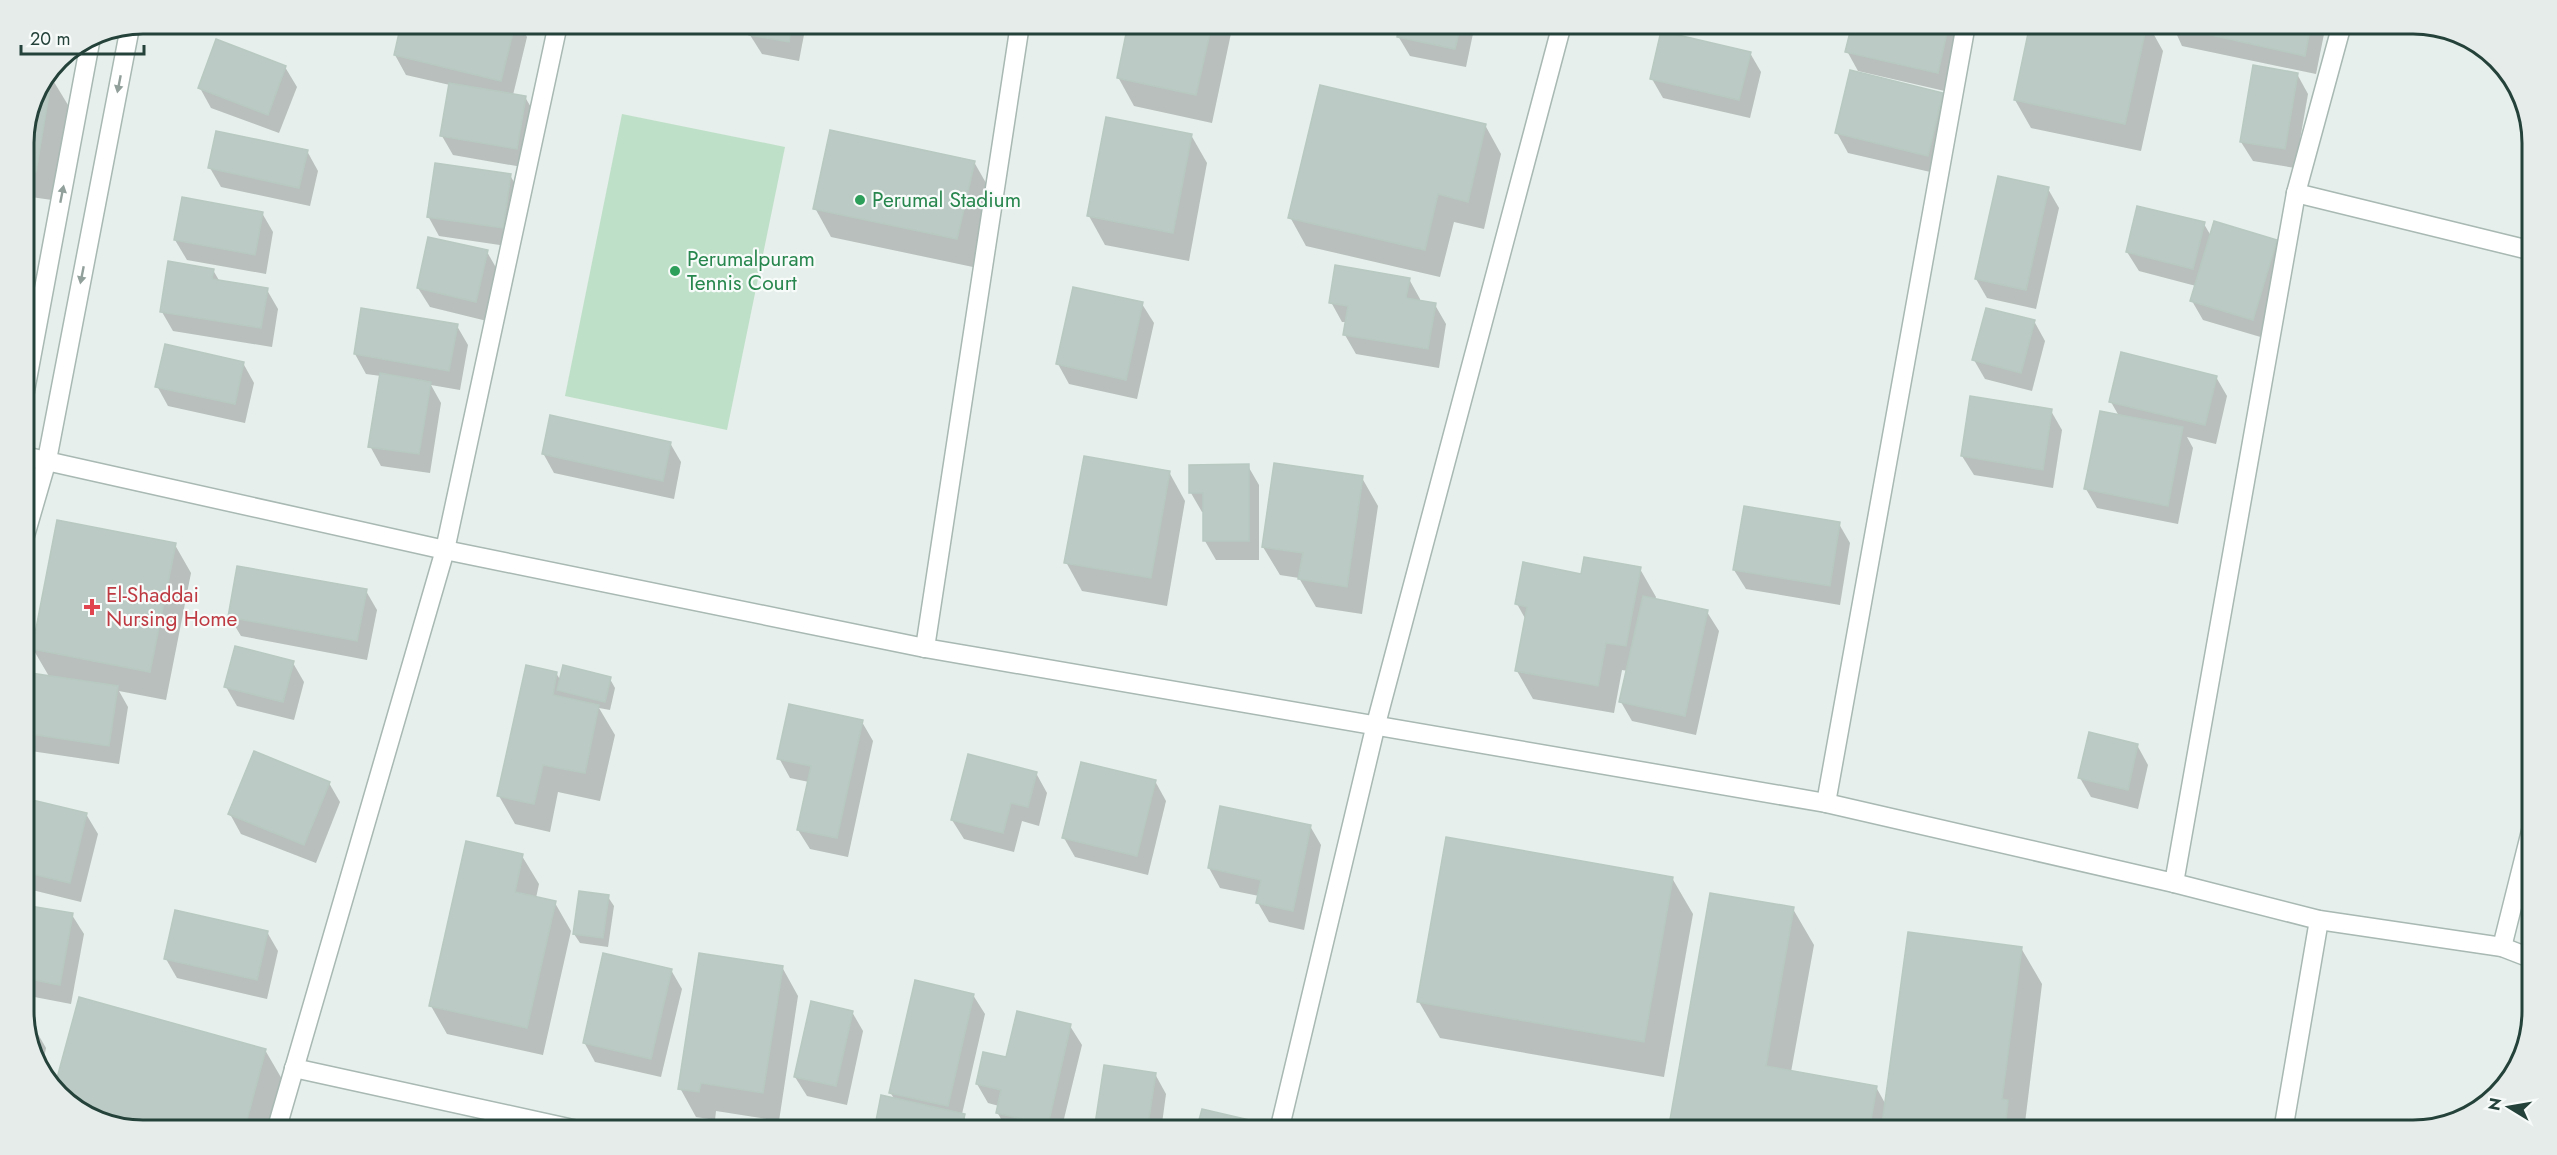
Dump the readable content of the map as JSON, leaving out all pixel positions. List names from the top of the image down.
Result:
{
  "places": {
    "other": ["Perumal Stadium", "Perumalpuram Tennis Court"],
    "health": ["El-Shaddai Nursing Home"]
  },
  "scale_bar": "20 m",
  "north": "left"
}
